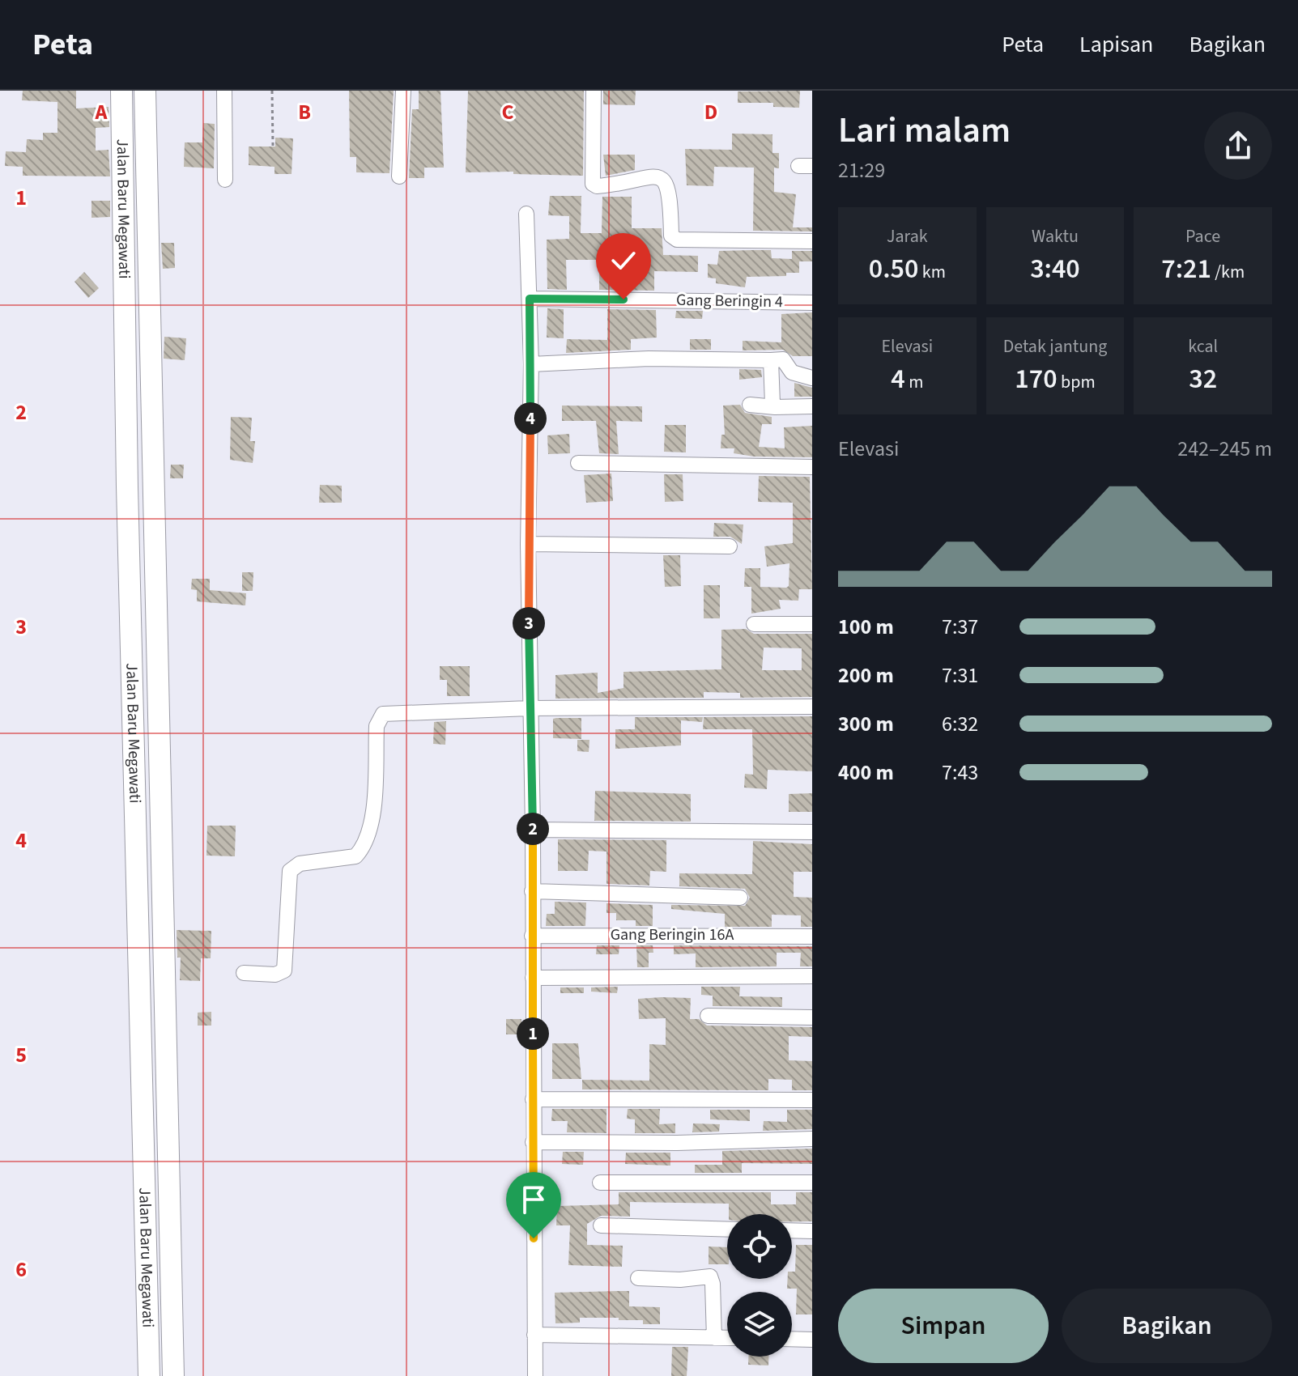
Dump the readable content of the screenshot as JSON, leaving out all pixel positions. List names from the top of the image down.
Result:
{
  "streets": {
    "highway": ["Jalan Baru Megawati"],
    "street": ["Gang Beringin 4", "Gang Beringin 16A"]
  },
  "page": {
    "header": "Peta",
    "nav": ["Peta", "Lapisan", "Bagikan"],
    "heading": ["Lari malam", "21:29"],
    "stats": [
      ["Jarak", "0.50 km"],
      ["Waktu", "3:40"],
      ["Pace", "7:21 /km"],
      ["Elevasi", "4 m"],
      ["Detak jantung", "170 bpm"],
      ["kcal", "32"]
    ],
    "pins": [
      "4",
      "3",
      "2",
      "1"
    ],
    "chart": ["Elevasi", "242–245 m"],
    "list": [
      {
        "name": "100 m",
        "note": "7:37"
      },
      {
        "name": "200 m",
        "note": "7:31"
      },
      {
        "name": "300 m",
        "note": "6:32"
      },
      {
        "name": "400 m",
        "note": "7:43"
      }
    ],
    "buttons": ["Simpan", "Bagikan"]
  },
  "grid": {
    "columns": [
      "A",
      "B",
      "C",
      "D"
    ],
    "rows": [
      "1",
      "2",
      "3",
      "4",
      "5",
      "6"
    ]
  }
}
